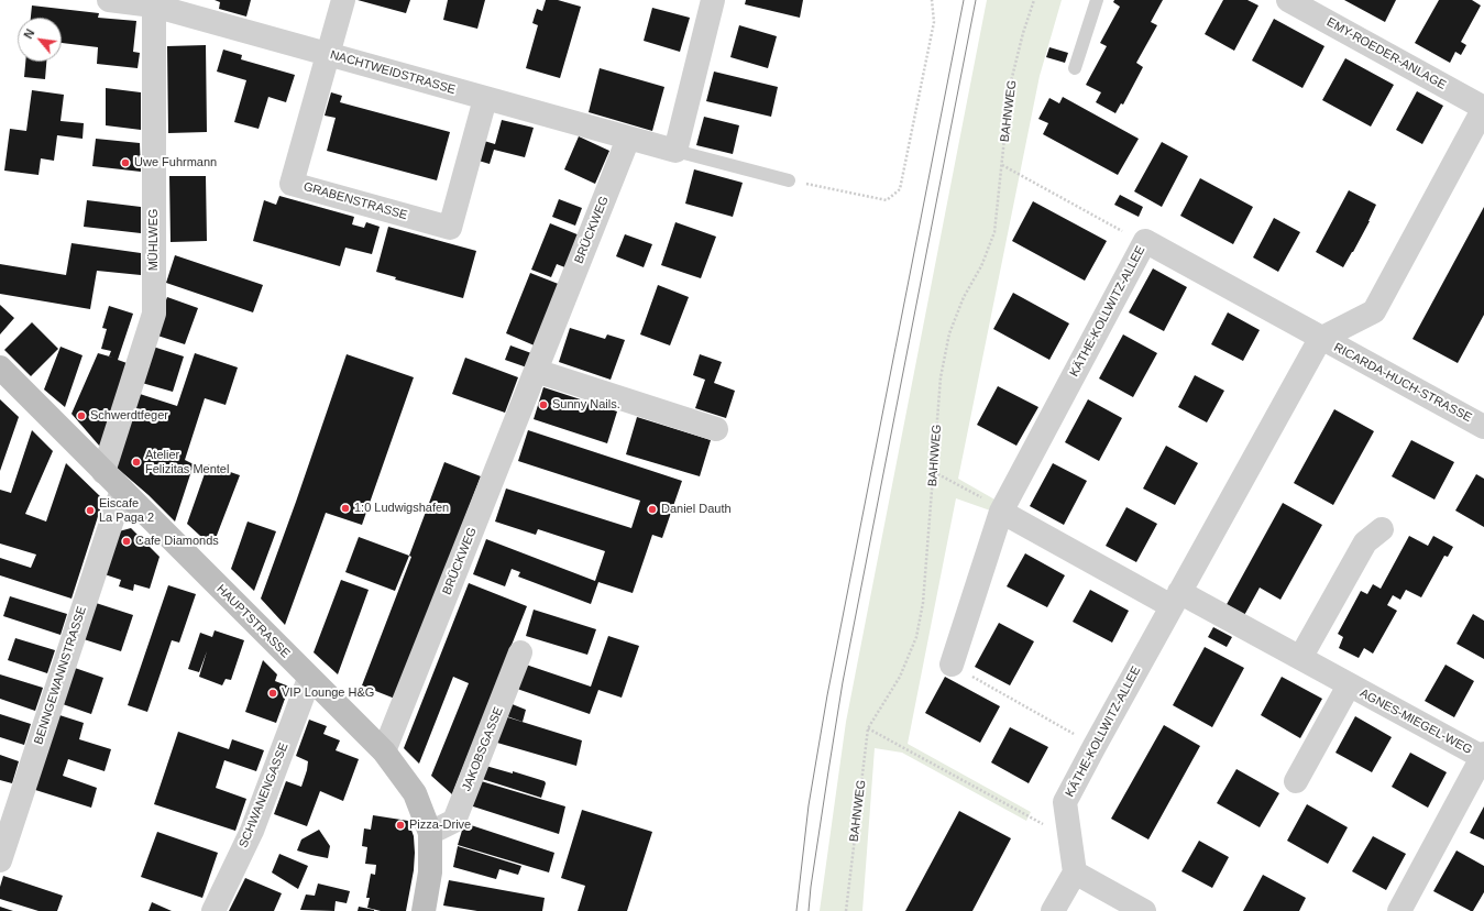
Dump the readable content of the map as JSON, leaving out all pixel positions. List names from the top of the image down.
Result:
{
  "streets": {
    "main road": ["HAUPTSTRASSE"],
    "street": [
      "EMY-ROEDER-ANLAGE",
      "NACHTWEIDSTRASSE",
      "GRABENSTRASSE",
      "BRÜCKWEG",
      "MÜHLWEG",
      "KÄTHE-KOLLWITZ-ALLEE",
      "RICARDA-HUCH-STRASSE",
      "BENNGEWANNSTRASSE",
      "AGNES-MIEGEL-WEG",
      "JAKOBSGASSE",
      "SCHWANENGASSE"
    ],
    "path": ["BAHNWEG"]
  },
  "crossings": [
    ["NACHTWEIDSTRASSE", "GRABENSTRASSE"],
    ["NACHTWEIDSTRASSE", "BRÜCKWEG"],
    ["NACHTWEIDSTRASSE", "MÜHLWEG"],
    ["BRÜCKWEG", "HAUPTSTRASSE"],
    ["MÜHLWEG", "HAUPTSTRASSE"],
    ["KÄTHE-KOLLWITZ-ALLEE", "RICARDA-HUCH-STRASSE"],
    ["KÄTHE-KOLLWITZ-ALLEE", "AGNES-MIEGEL-WEG"],
    ["HAUPTSTRASSE", "BENNGEWANNSTRASSE"],
    ["HAUPTSTRASSE", "JAKOBSGASSE"],
    ["HAUPTSTRASSE", "SCHWANENGASSE"]
  ],
  "places": [
    "Uwe Fuhrmann",
    "Sunny Nails.",
    "Schwerdtfeger",
    "Atelier Felizitas Mentel",
    "1:0 Ludwigshafen",
    "Daniel Dauth",
    "Eiscafe La Paga 2",
    "Cafe Diamonds",
    "VIP Lounge H&G",
    "Pizza-Drive"
  ],
  "north": "top left"
}
